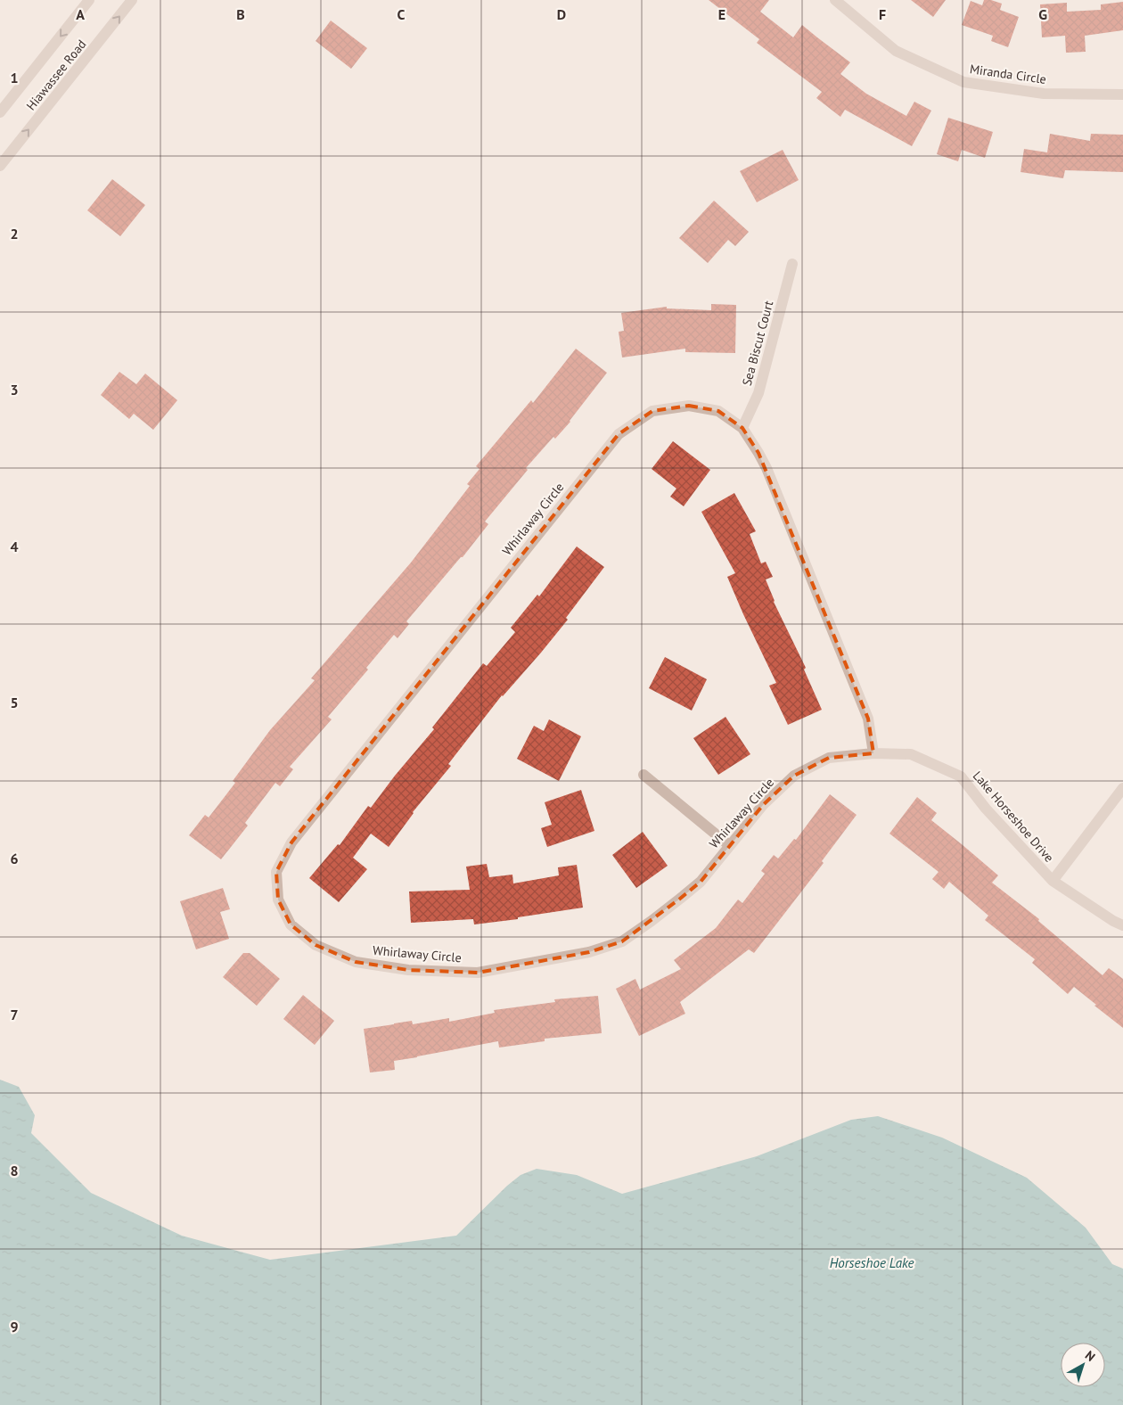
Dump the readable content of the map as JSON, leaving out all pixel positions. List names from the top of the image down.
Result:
{
  "streets": {
    "street": [
      "Miranda Circle",
      "Hiawassee Road",
      "Sea Biscut Court",
      "Whirlaway Circle",
      "Lake Horseshoe Drive"
    ]
  },
  "crossings": [
    ["Sea Biscut Court", "Whirlaway Circle"],
    ["Whirlaway Circle", "Lake Horseshoe Drive"]
  ],
  "water": ["Horseshoe Lake"],
  "north": "top right",
  "grid": {
    "columns": [
      "A",
      "B",
      "C",
      "D",
      "E",
      "F",
      "G"
    ],
    "rows": [
      "1",
      "2",
      "3",
      "4",
      "5",
      "6",
      "7",
      "8",
      "9"
    ]
  }
}
